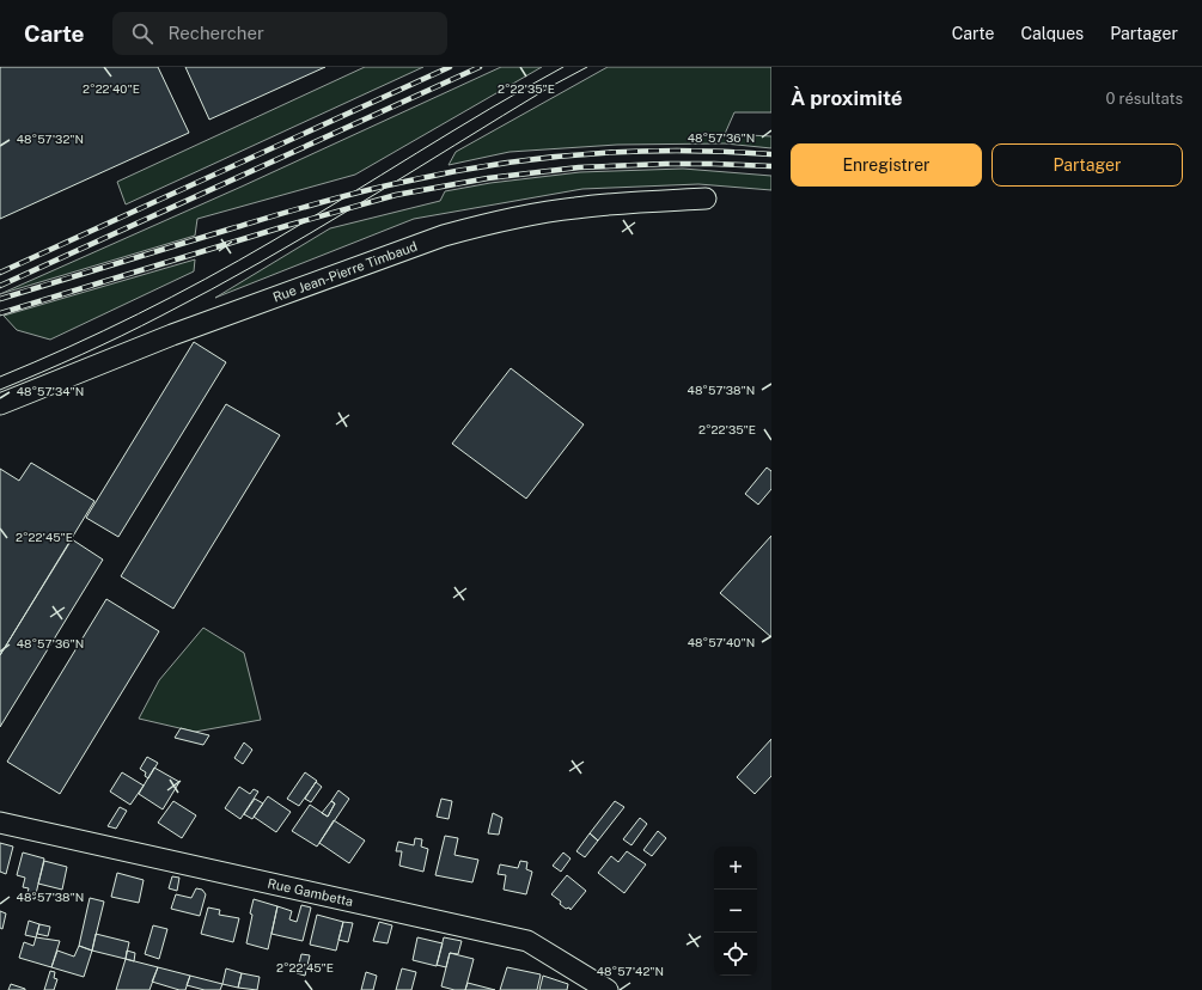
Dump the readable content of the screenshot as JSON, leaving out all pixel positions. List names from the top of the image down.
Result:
{
  "streets": {
    "street": ["Rue Jean-Pierre Timbaud", "Rue Gambetta"]
  },
  "page": {
    "header": "Carte",
    "search": "Rechercher",
    "nav": ["Carte", "Calques", "Partager"],
    "heading": ["À proximité", "0 résultats"],
    "buttons": ["Enregistrer", "Partager"],
    "map_buttons": ["+", "−"]
  },
  "coordinates": [
    "2°22'40\"E",
    "2°22'35\"E",
    "48°57'36\"N",
    "48°57'32\"N",
    "48°57'38\"N",
    "48°57'34\"N",
    "2°22'45\"E",
    "48°57'40\"N",
    "48°57'42\"N"
  ]
}
